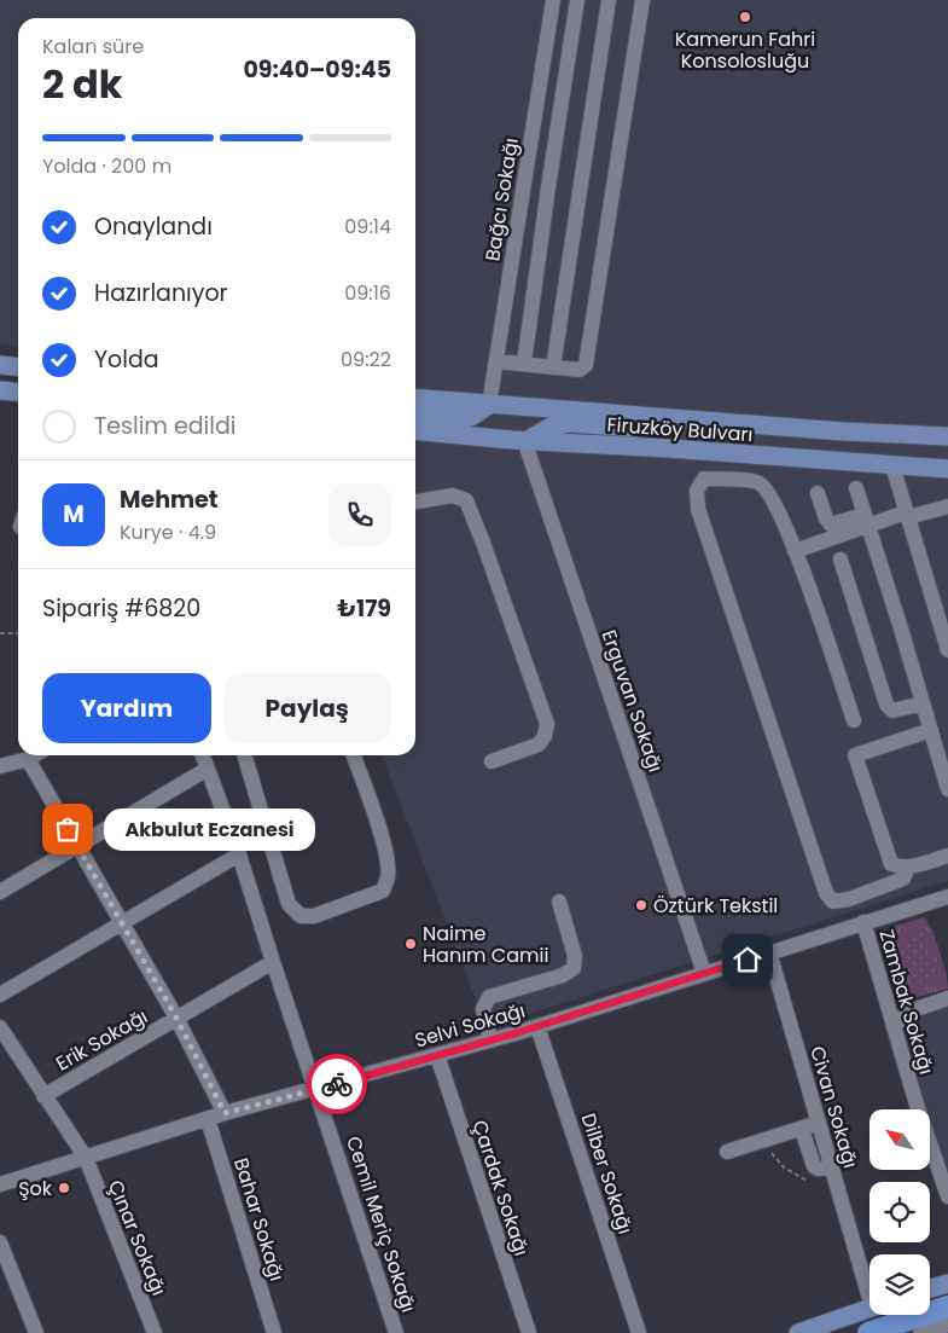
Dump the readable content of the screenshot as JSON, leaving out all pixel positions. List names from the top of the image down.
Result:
{
  "streets": {
    "main road": ["Firuzköy Bulvarı"],
    "street": [
      "Bağcı Sokağı",
      "Erguvan Sokağı",
      "Zambak Sokağı",
      "Selvi Sokağı",
      "Erik Sokağı",
      "Civan Sokağı",
      "Dilber Sokağı",
      "Çardak Sokağı",
      "Bahar Sokağı",
      "Cemil Meriç Sokağı",
      "Çınar Sokağı"
    ]
  },
  "crossings": [
    ["Bağcı Sokağı", "Firuzköy Bulvarı"],
    ["Firuzköy Bulvarı", "Erguvan Sokağı"],
    ["Erguvan Sokağı", "Selvi Sokağı"],
    ["Zambak Sokağı", "Selvi Sokağı"],
    ["Selvi Sokağı", "Civan Sokağı"],
    ["Selvi Sokağı", "Dilber Sokağı"],
    ["Selvi Sokağı", "Çardak Sokağı"],
    ["Selvi Sokağı", "Bahar Sokağı"],
    ["Selvi Sokağı", "Cemil Meriç Sokağı"],
    ["Selvi Sokağı", "Çınar Sokağı"],
    ["Erik Sokağı", "Cemil Meriç Sokağı"],
    ["Erik Sokağı", "Çınar Sokağı"]
  ],
  "places": [
    "Kamerun Fahri Konsolosluğu",
    "Akbulut Eczanesi",
    "Öztürk Tekstil",
    "Naime Hanım Camii",
    "Şok"
  ],
  "north": "top left",
  "page": {
    "heading": ["2 dk", "Kalan süre", "09:40–09:45"],
    "panel": [
      "Mehmet",
      "Kurye · 4.9",
      "Sipariş #6820",
      "₺179"
    ],
    "bar": "Yolda · 200 m",
    "list": [
      ["Onaylandı", "09:14"],
      ["Hazırlanıyor", "09:16"],
      ["Yolda", "09:22"],
      "Teslim edildi"
    ],
    "round": "M",
    "buttons": ["Yardım", "Paylaş"],
    "bubble": "Akbulut Eczanesi"
  }
}
